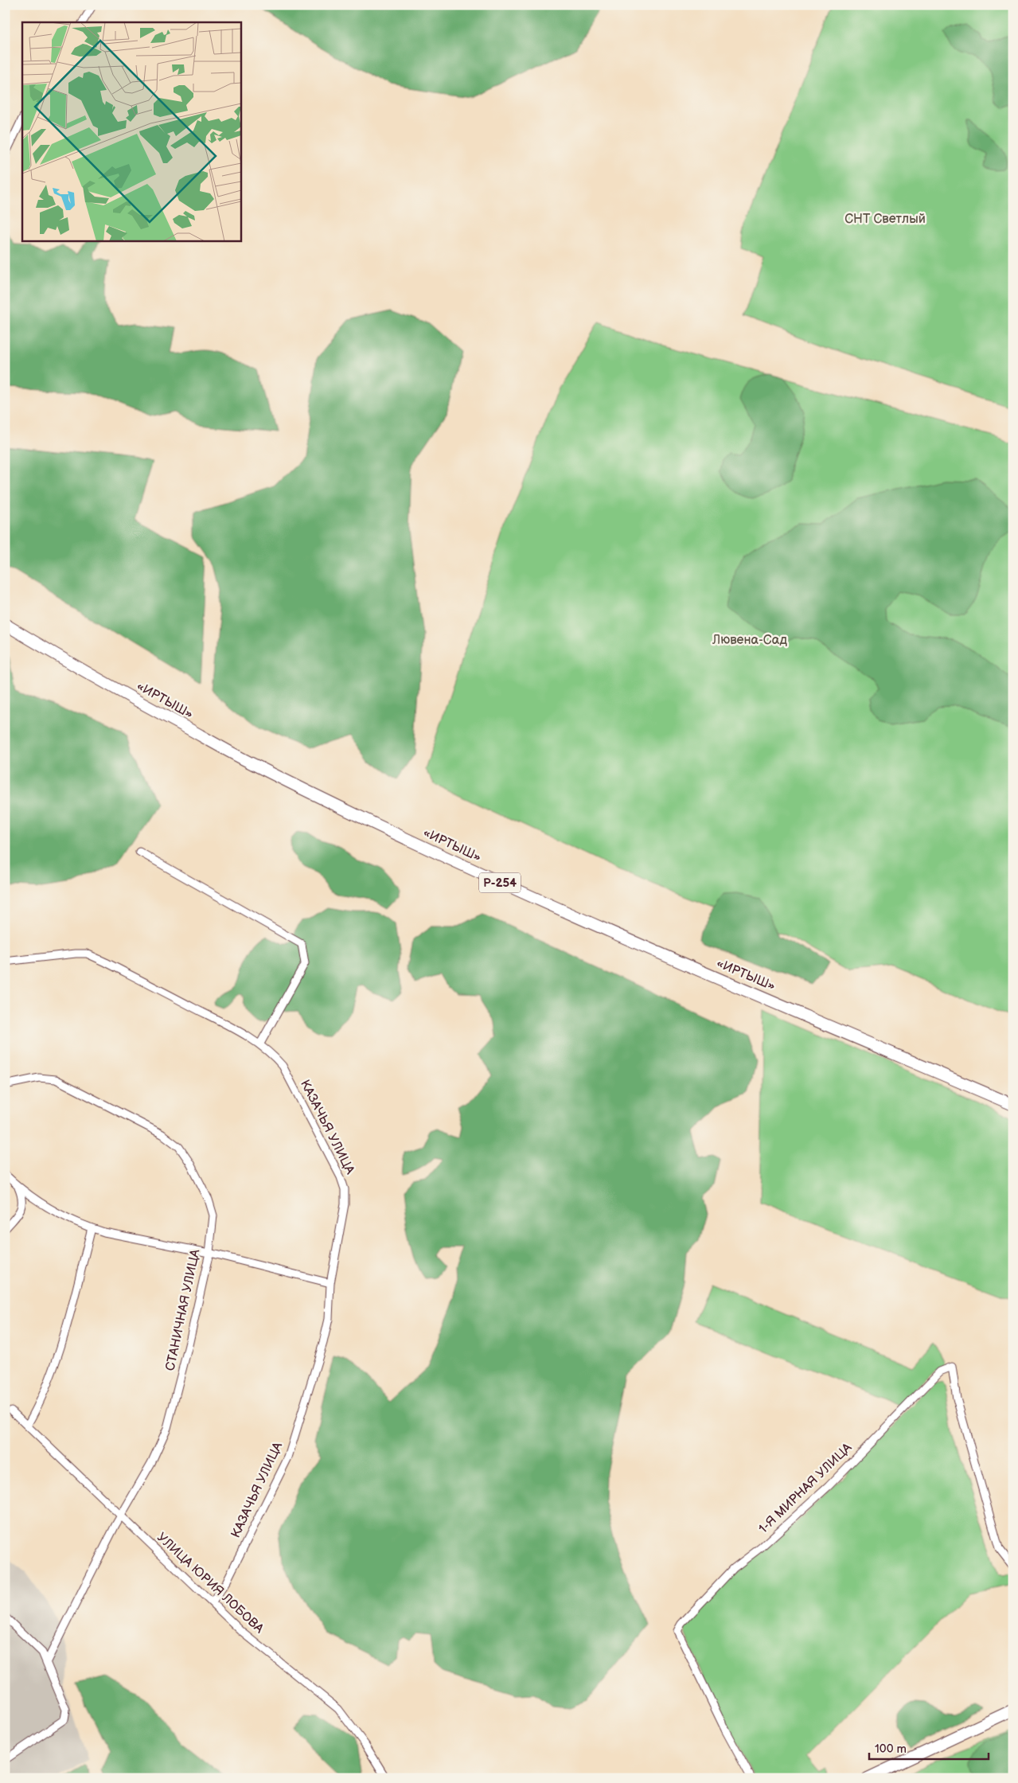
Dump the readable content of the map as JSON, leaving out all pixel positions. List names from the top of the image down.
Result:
{
  "streets": {
    "main road": ["«ИРТЫШ»", "Р-254"],
    "street": [
      "КАЗАЧЬЯ УЛИЦА",
      "СТАНИЧНАЯ УЛИЦА",
      "1-Я МИРНАЯ УЛИЦА",
      "УЛИЦА ЮРИЯ ЛОБОВА"
    ]
  },
  "crossings": [
    ["КАЗАЧЬЯ УЛИЦА", "УЛИЦА ЮРИЯ ЛОБОВА"],
    ["СТАНИЧНАЯ УЛИЦА", "УЛИЦА ЮРИЯ ЛОБОВА"]
  ],
  "parks": ["СНТ Светлый", "Лювена-Сад"],
  "scale_bar": "100 m"
}
